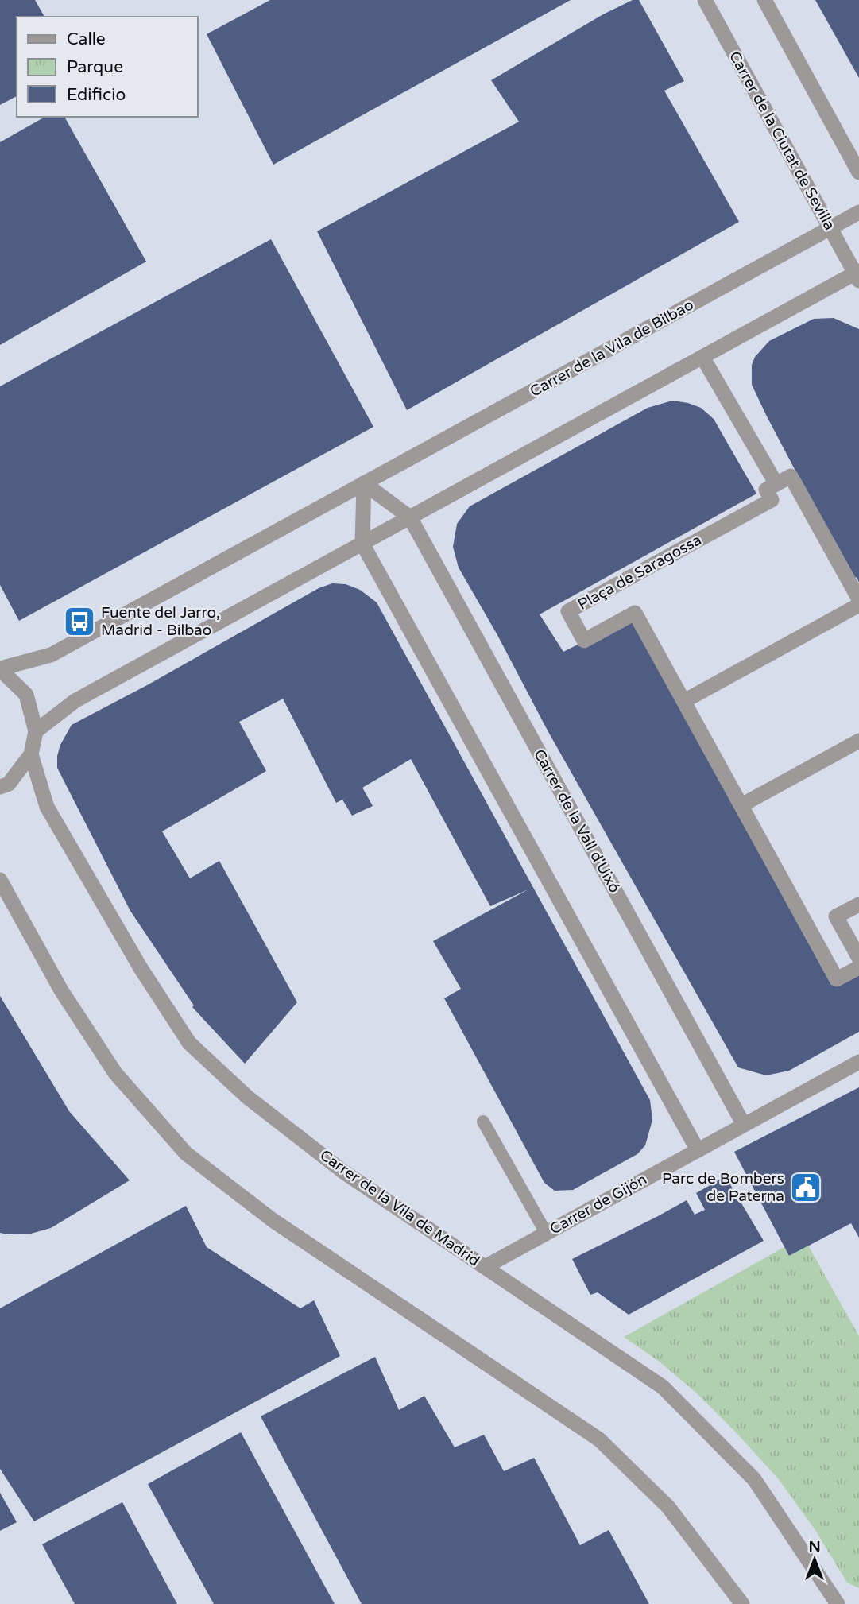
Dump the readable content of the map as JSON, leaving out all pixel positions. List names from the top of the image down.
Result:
{
  "streets": {
    "street": [
      "Carrer de la Ciutat de Sevilla",
      "Carrer de la Vila de Bilbao",
      "Plaça de Saragossa",
      "Carrer de la Vall d'Uixó",
      "Carrer de Gijón",
      "Carrer de la Vila de Madrid"
    ]
  },
  "crossings": [
    ["Carrer de la Ciutat de Sevilla", "Carrer de la Vila de Bilbao"],
    ["Carrer de la Vall d'Uixó", "Carrer de Gijón"],
    ["Carrer de Gijón", "Carrer de la Vila de Madrid"]
  ],
  "places": {
    "bus stop": ["Fuente del Jarro, Madrid - Bilbao"],
    "public building": ["Parc de Bombers de Paterna"]
  },
  "legend": ["Calle", "Parque", "Edificio"],
  "north": "top"
}
